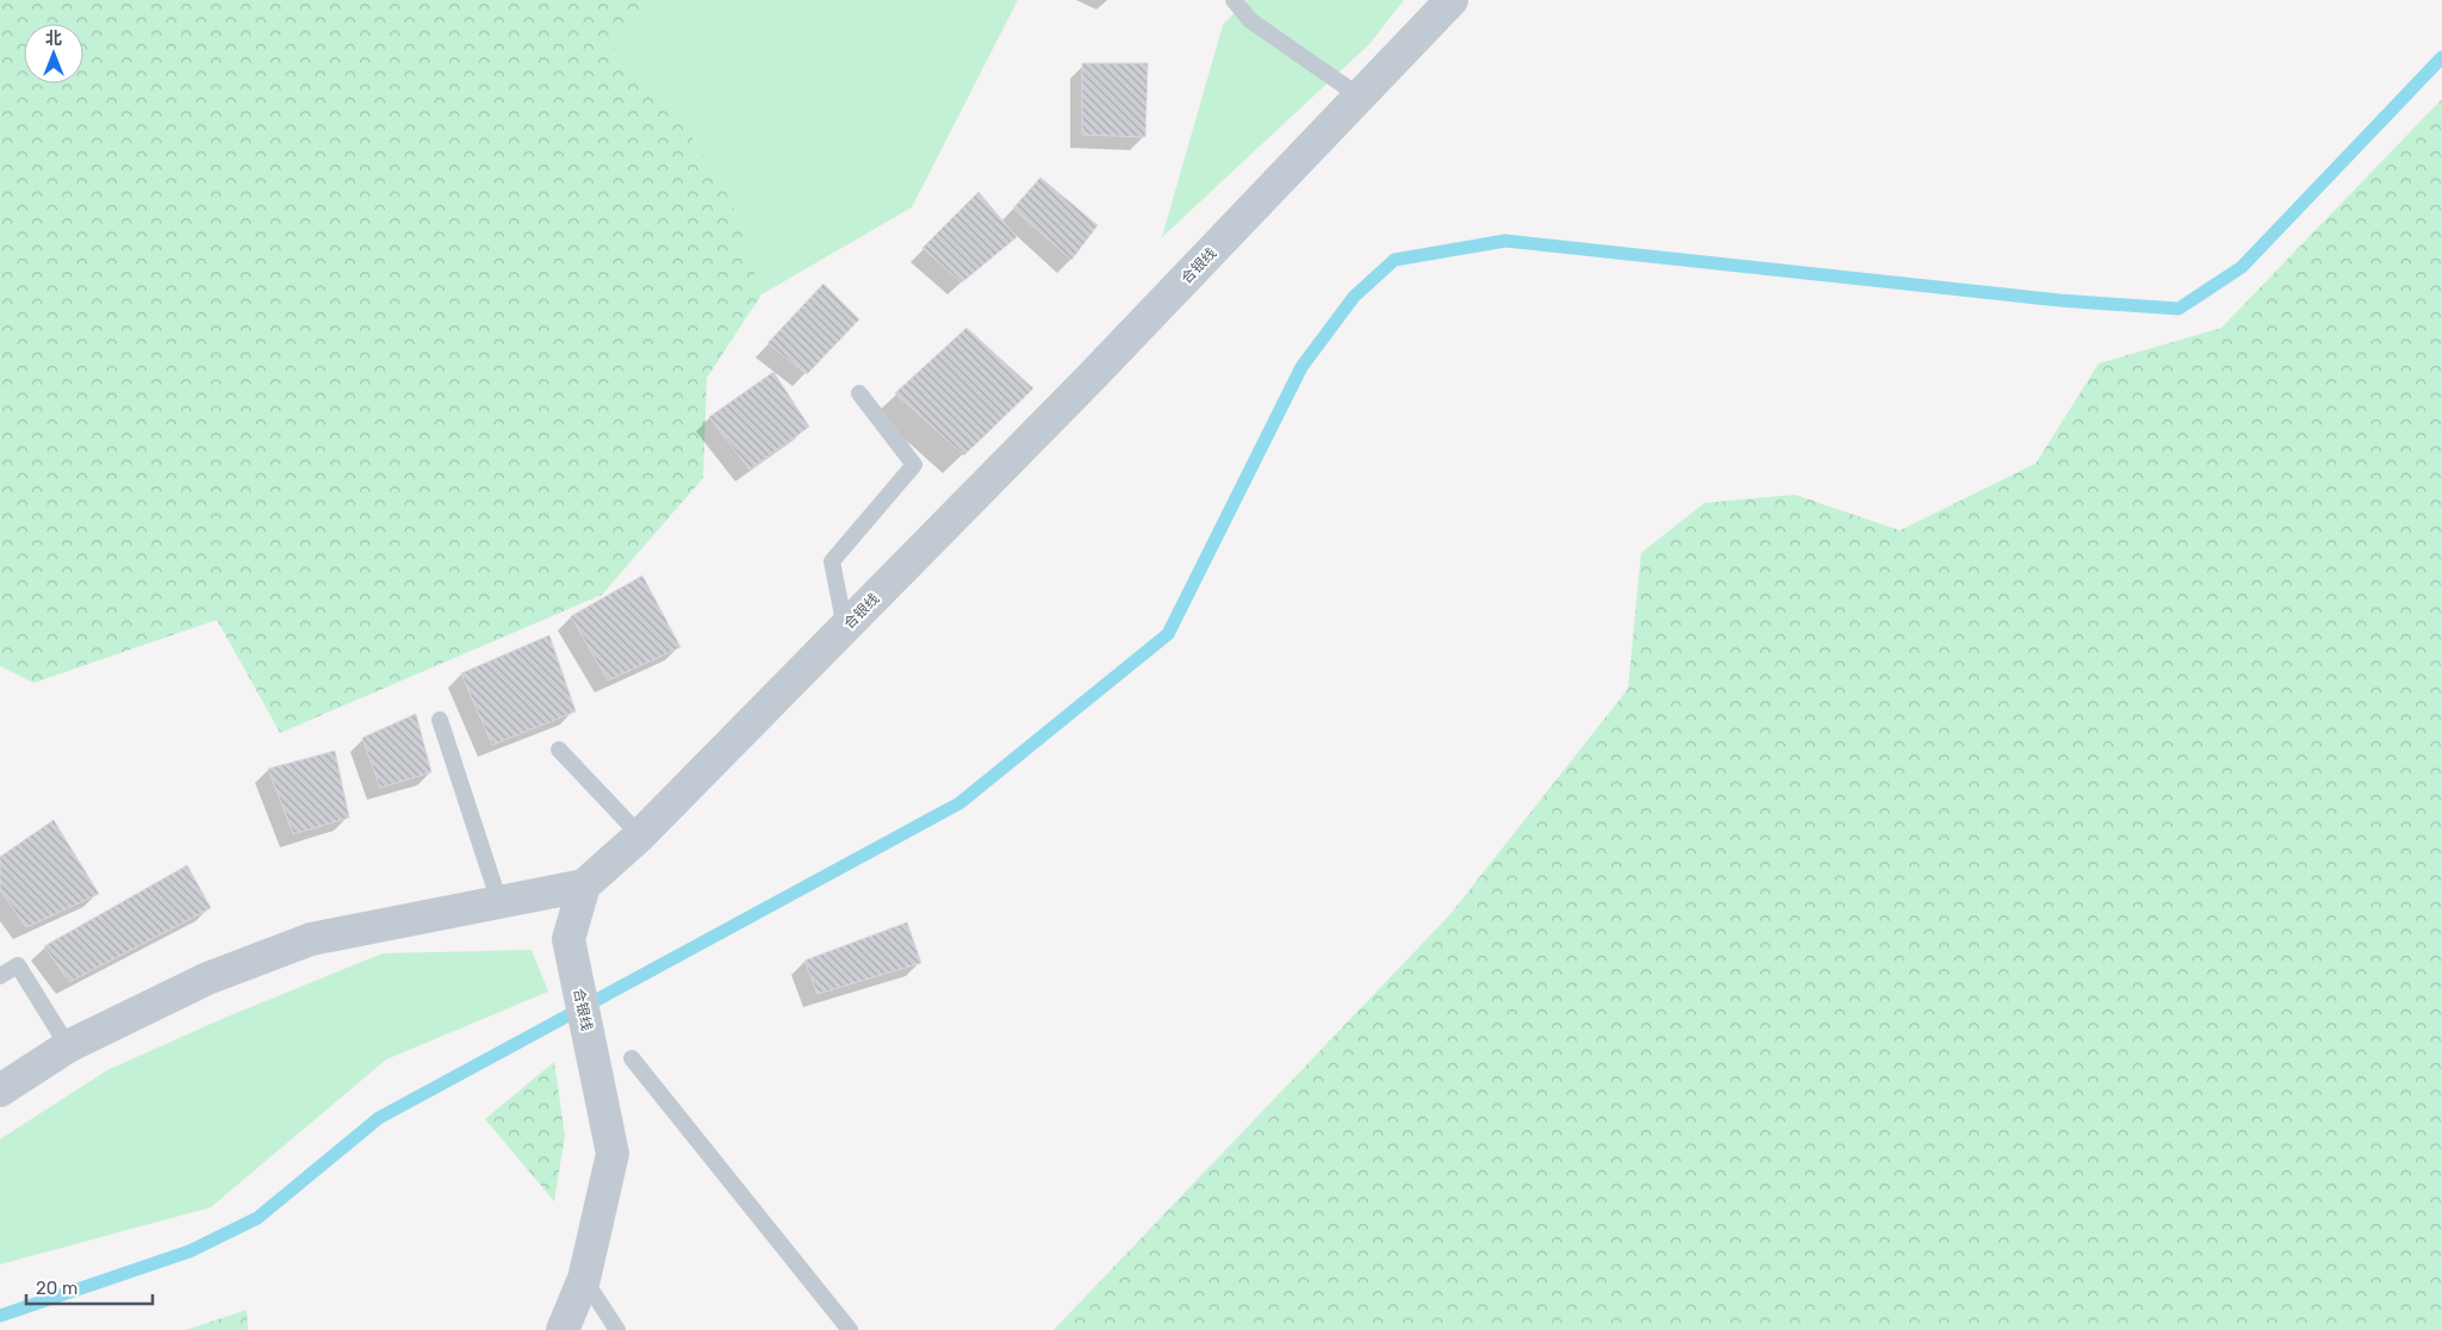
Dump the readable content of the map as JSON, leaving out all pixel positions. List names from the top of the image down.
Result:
{
  "streets": {
    "street": ["合银线"]
  },
  "scale_bar": "20 m",
  "north": "top"
}
